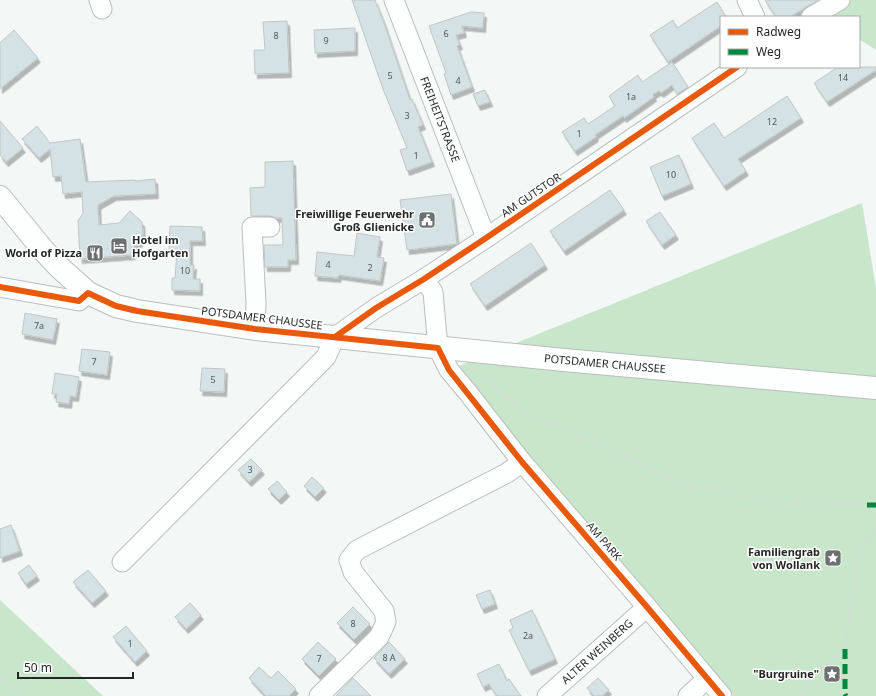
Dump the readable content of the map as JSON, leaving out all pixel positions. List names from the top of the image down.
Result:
{
  "streets": {
    "main road": ["POTSDAMER CHAUSSEE"],
    "street": [
      "FREIHEITSTRASSE",
      "AM GUTSTOR",
      "AM PARK",
      "ALTER WEINBERG"
    ]
  },
  "crossings": [
    ["FREIHEITSTRASSE", "AM GUTSTOR"],
    ["AM GUTSTOR", "POTSDAMER CHAUSSEE"],
    ["POTSDAMER CHAUSSEE", "AM PARK"],
    ["AM PARK", "ALTER WEINBERG"]
  ],
  "places": {
    "public building": ["Freiwillige Feuerwehr Groß Glienicke"],
    "hotel": ["Hotel im Hofgarten"],
    "restaurant": ["World of Pizza"],
    "place": ["Familiengrab von Wollank", "\"Burgruine\""]
  },
  "house_numbers": [
    "6",
    "8",
    "9",
    "5",
    "14",
    "4",
    "1a",
    "3",
    "12",
    "1",
    "1",
    "10",
    "4",
    "2",
    "10",
    "7a",
    "7",
    "5",
    "3",
    "8",
    "2a",
    "1",
    "8 A",
    "7"
  ],
  "legend": ["Radweg", "Weg"],
  "scale_bar": "50 m"
}
